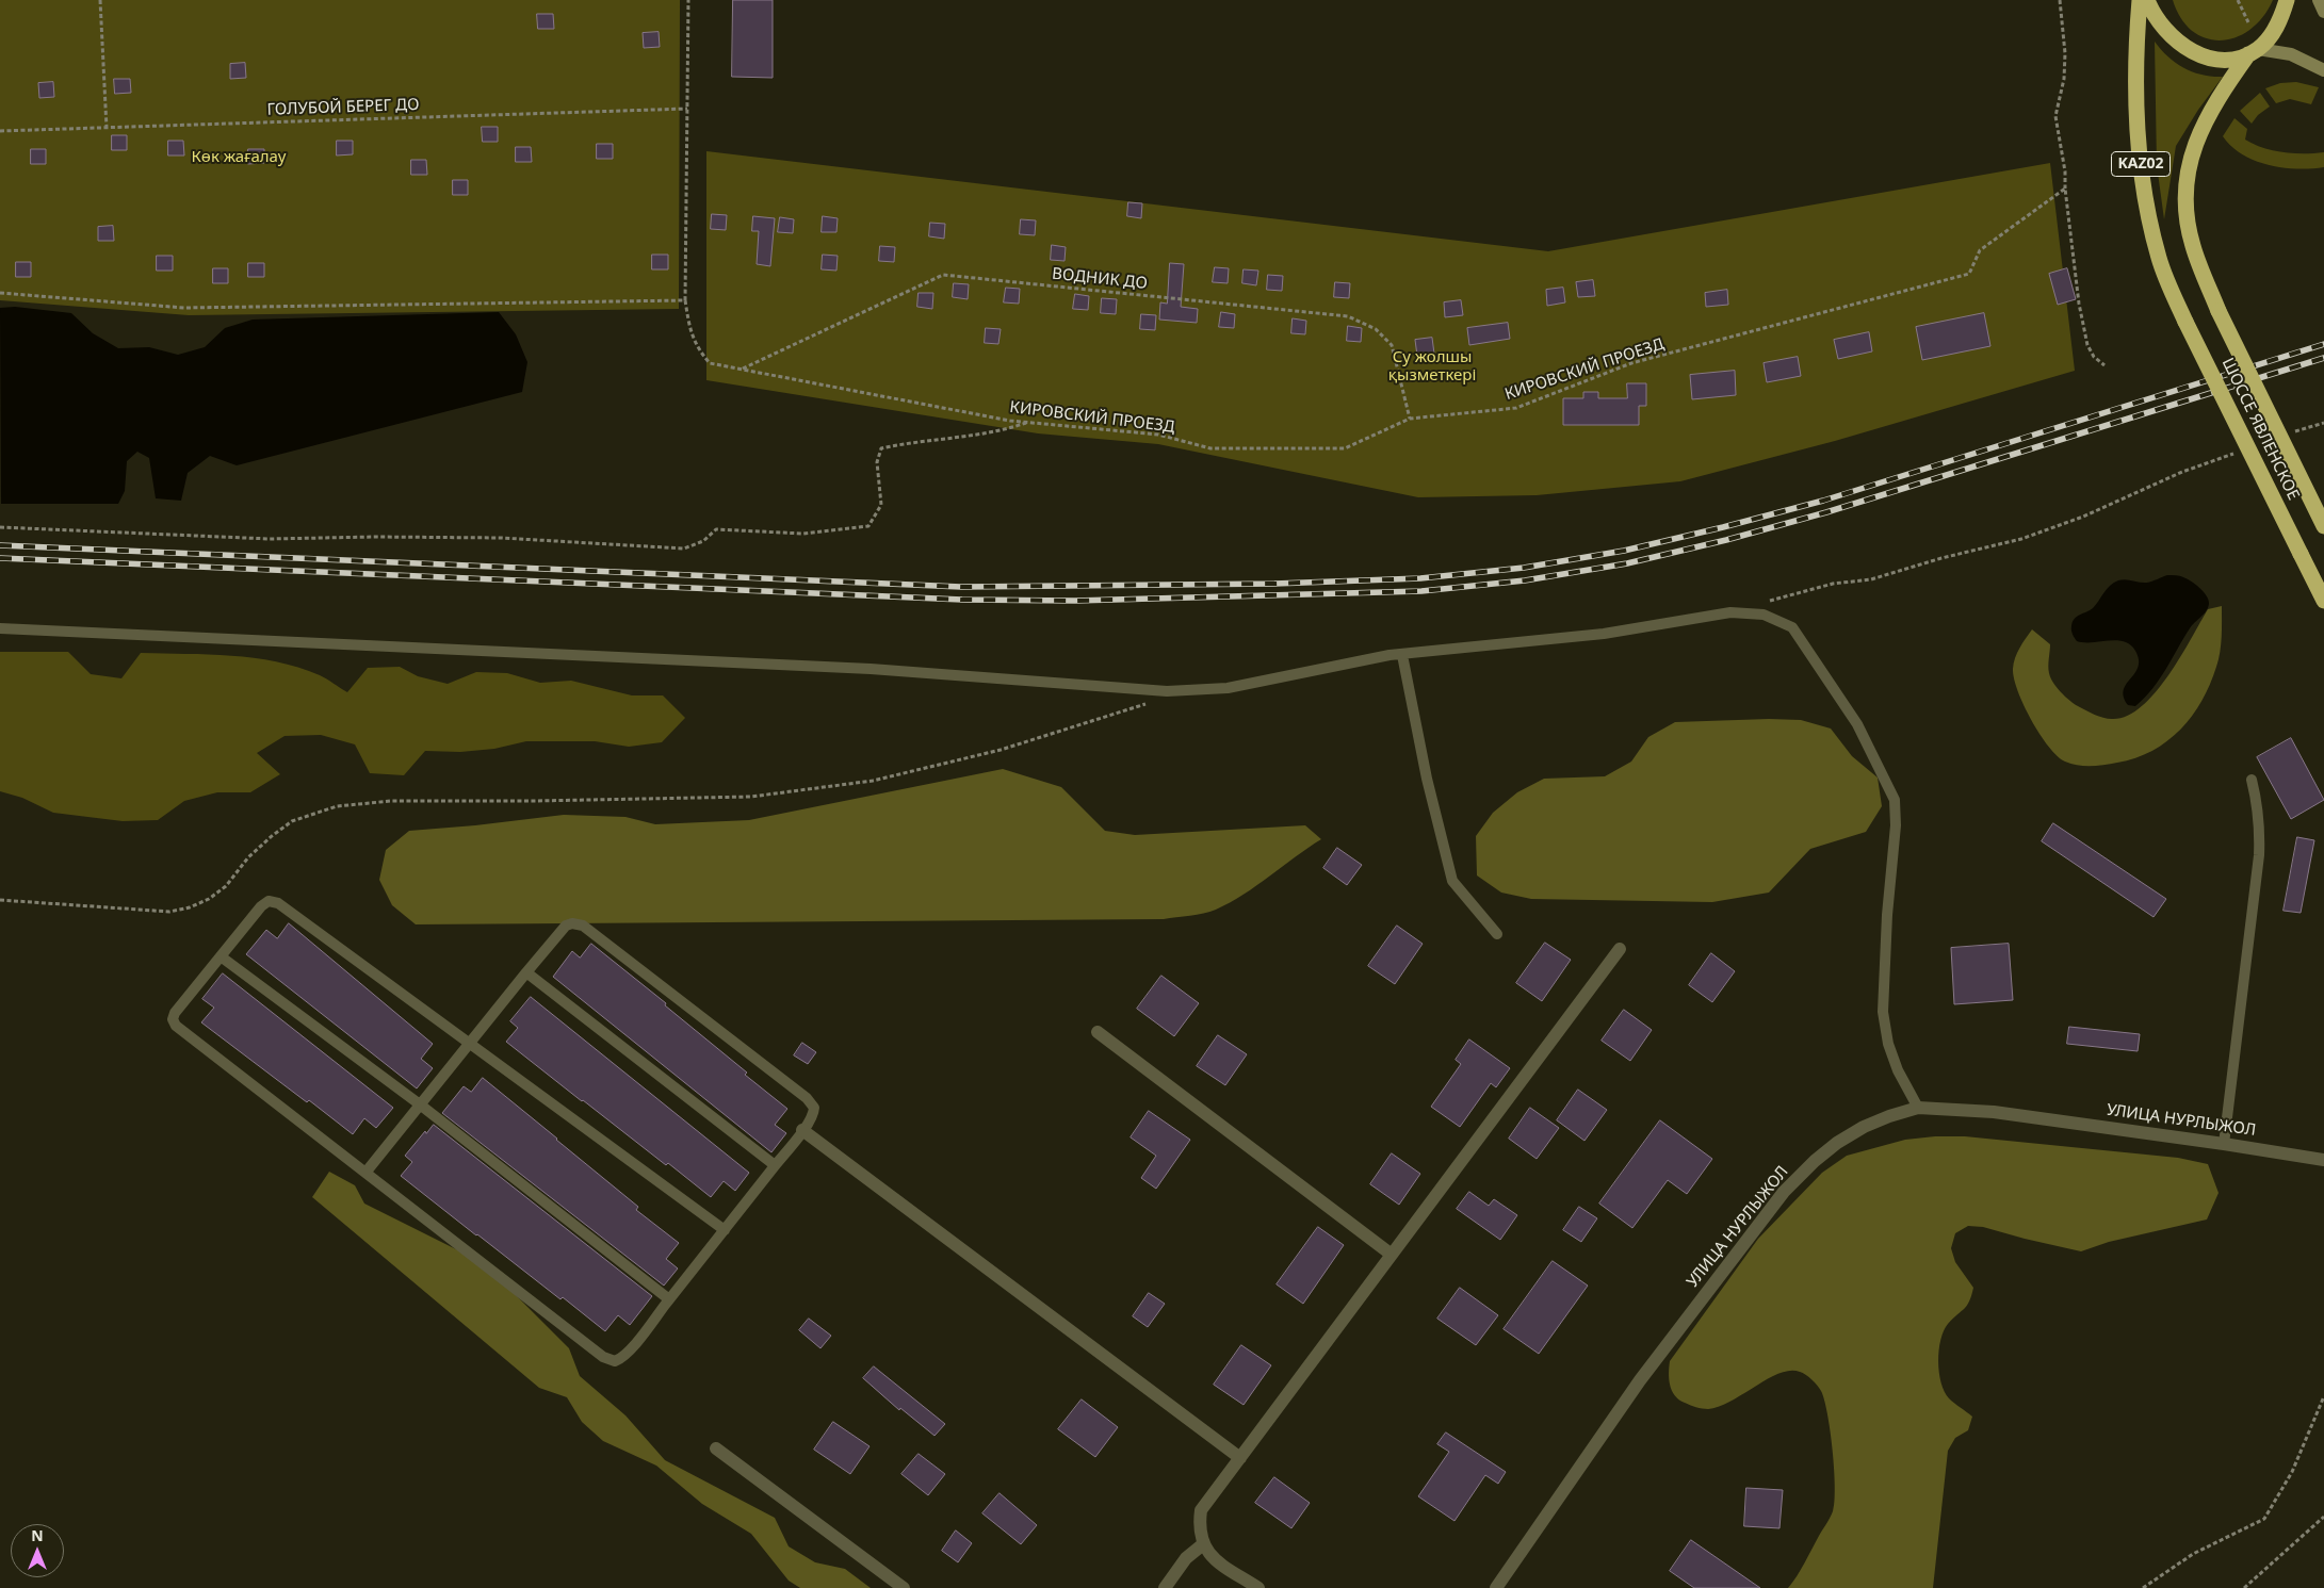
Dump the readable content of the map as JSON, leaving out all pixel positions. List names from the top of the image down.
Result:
{
  "streets": {
    "highway": ["KAZ02", "ШОССЕ ЯВЛЕНСКОЕ"],
    "street": ["УЛИЦА НУРЛЫЖОЛ"],
    "path": ["ГОЛУБОЙ БЕРЕГ ДО", "ВОДНИК ДО", "КИРОВСКИЙ ПРОЕЗД"]
  },
  "crossings": [
    ["ГОЛУБОЙ БЕРЕГ ДО", "КИРОВСКИЙ ПРОЕЗД"],
    ["KAZ02", "ШОССЕ ЯВЛЕНСКОЕ"],
    ["ВОДНИК ДО", "КИРОВСКИЙ ПРОЕЗД"]
  ],
  "parks": ["Көк жағалау", "Су жолшы қызметкері"],
  "north": "top"
}
